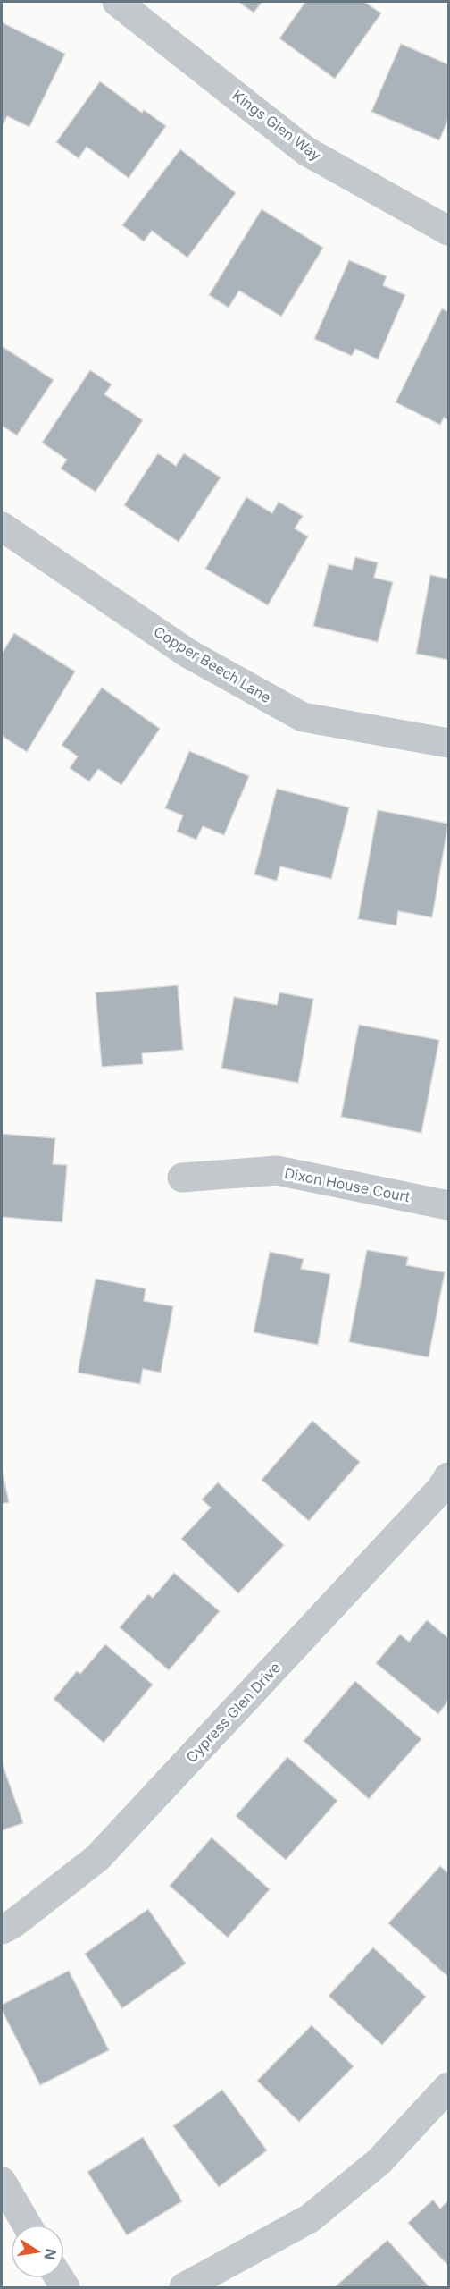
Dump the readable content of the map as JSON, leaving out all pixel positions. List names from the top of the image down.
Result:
{
  "streets": {
    "street": [
      "Kings Glen Way",
      "Copper Beech Lane",
      "Dixon House Court",
      "Cypress Glen Drive"
    ]
  },
  "north": "right"
}
